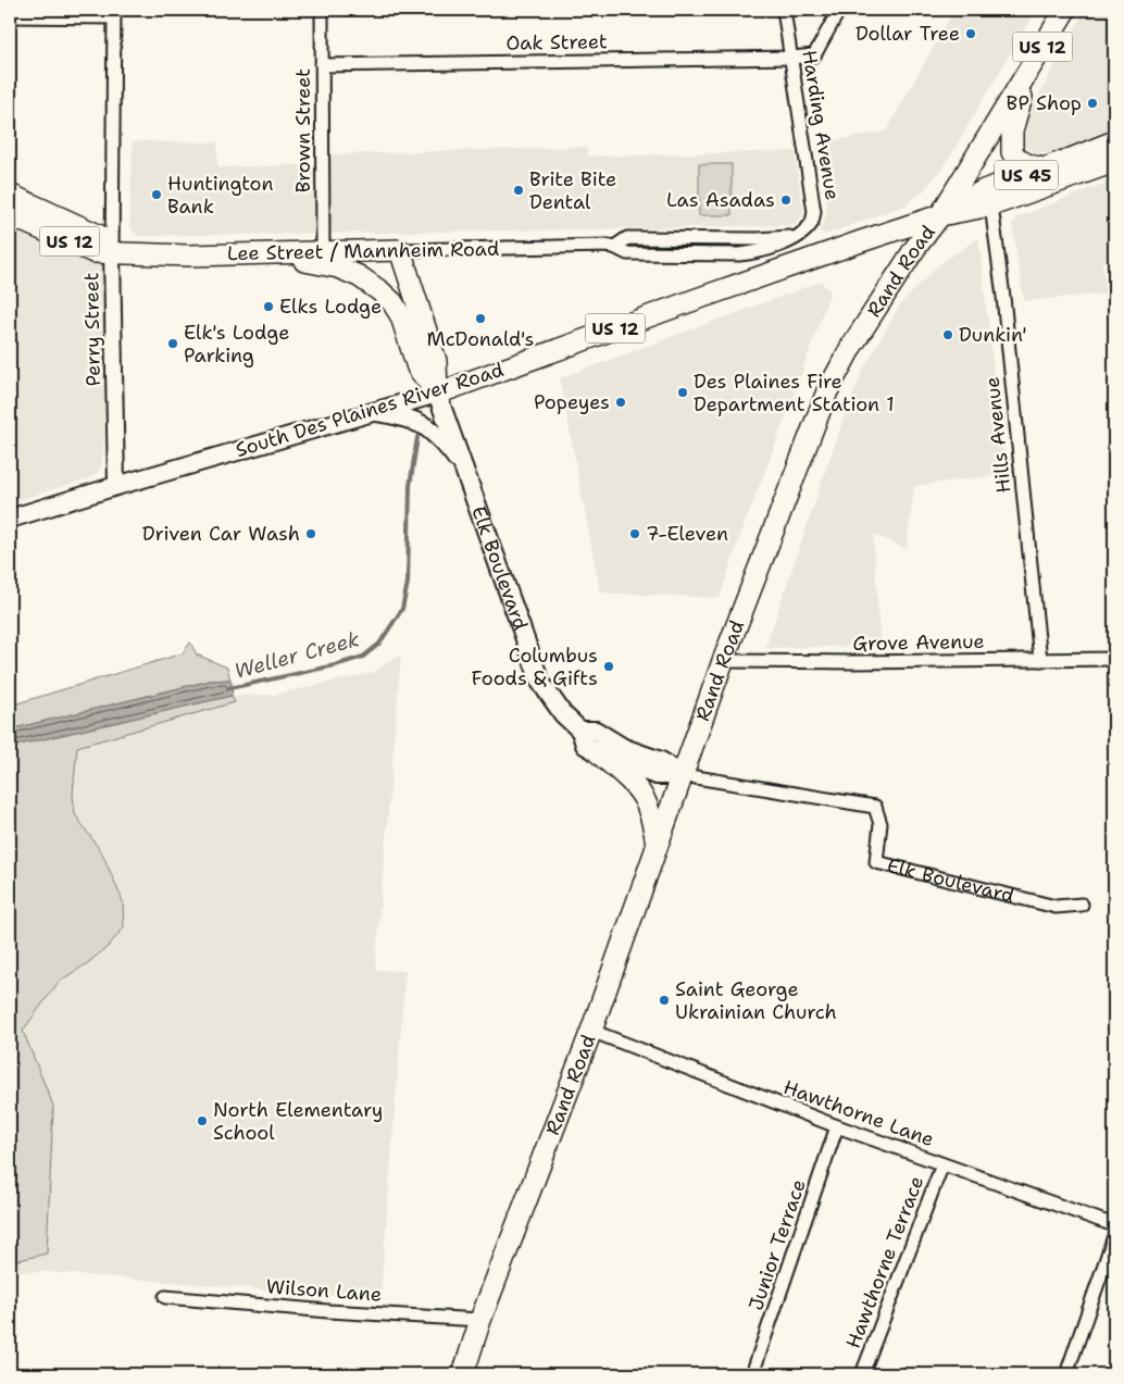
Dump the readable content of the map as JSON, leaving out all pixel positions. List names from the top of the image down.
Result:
{
  "streets": {
    "main road": [
      "US 12",
      "US 45",
      "Lee Street / Mannheim Road",
      "Rand Road",
      "South Des Plaines River Road",
      "Elk Boulevard"
    ],
    "street": [
      "Oak Street",
      "Harding Avenue",
      "Brown Street",
      "Perry Street",
      "Hills Avenue",
      "Grove Avenue",
      "Hawthorne Lane",
      "Junior Terrace",
      "Hawthorne Terrace",
      "Wilson Lane"
    ]
  },
  "crossings": [
    ["Oak Street", "Harding Avenue"],
    ["Oak Street", "Brown Street"],
    ["US 12", "Lee Street / Mannheim Road"],
    ["US 12", "Perry Street"],
    ["Harding Avenue", "Lee Street / Mannheim Road"],
    ["Brown Street", "Lee Street / Mannheim Road"],
    ["Lee Street / Mannheim Road", "Perry Street"],
    ["Lee Street / Mannheim Road", "Elk Boulevard"],
    ["Rand Road", "South Des Plaines River Road"],
    ["Rand Road", "Elk Boulevard"],
    ["Rand Road", "Grove Avenue"],
    ["Rand Road", "Hawthorne Lane"],
    ["Rand Road", "Wilson Lane"],
    ["Perry Street", "South Des Plaines River Road"],
    ["South Des Plaines River Road", "Hills Avenue"],
    ["South Des Plaines River Road", "Elk Boulevard"],
    ["Hills Avenue", "Grove Avenue"],
    ["Hawthorne Lane", "Junior Terrace"],
    ["Hawthorne Lane", "Hawthorne Terrace"]
  ],
  "water": ["Weller Creek"],
  "places": [
    "Dollar Tree",
    "BP Shop",
    "Brite Bite Dental",
    "Huntington Bank",
    "Las Asadas",
    "Elks Lodge",
    "McDonald's",
    "Dunkin'",
    "Elk's Lodge Parking",
    "Des Plaines Fire Department Station 1",
    "Popeyes",
    "Driven Car Wash",
    "7-Eleven",
    "Columbus Foods & Gifts",
    "Saint George Ukrainian Church",
    "North Elementary School"
  ]
}
